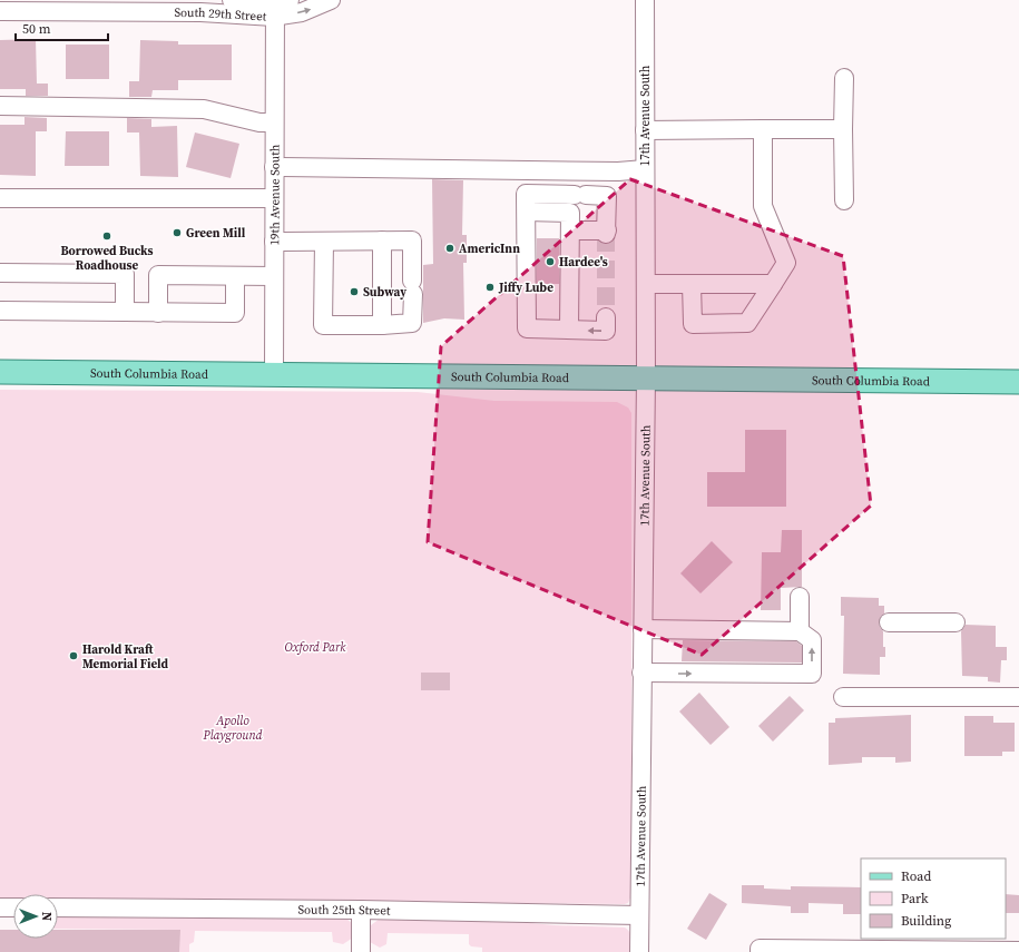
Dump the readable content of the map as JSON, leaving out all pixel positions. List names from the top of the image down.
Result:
{
  "streets": {
    "main road": ["South Columbia Road"],
    "street": [
      "South 29th Street",
      "17th Avenue South",
      "19th Avenue South",
      "South 25th Street"
    ]
  },
  "crossings": [
    ["South 29th Street", "19th Avenue South"],
    ["17th Avenue South", "South Columbia Road"],
    ["17th Avenue South", "South 25th Street"],
    ["19th Avenue South", "South Columbia Road"]
  ],
  "parks": ["Oxford Park", "Apollo Playground"],
  "places": [
    "Green Mill",
    "Borrowed Bucks Roadhouse",
    "AmericInn",
    "Hardee's",
    "Jiffy Lube",
    "Subway",
    "Harold Kraft Memorial Field"
  ],
  "legend": ["Road", "Park", "Building"],
  "scale_bar": "50 m",
  "north": "right"
}
